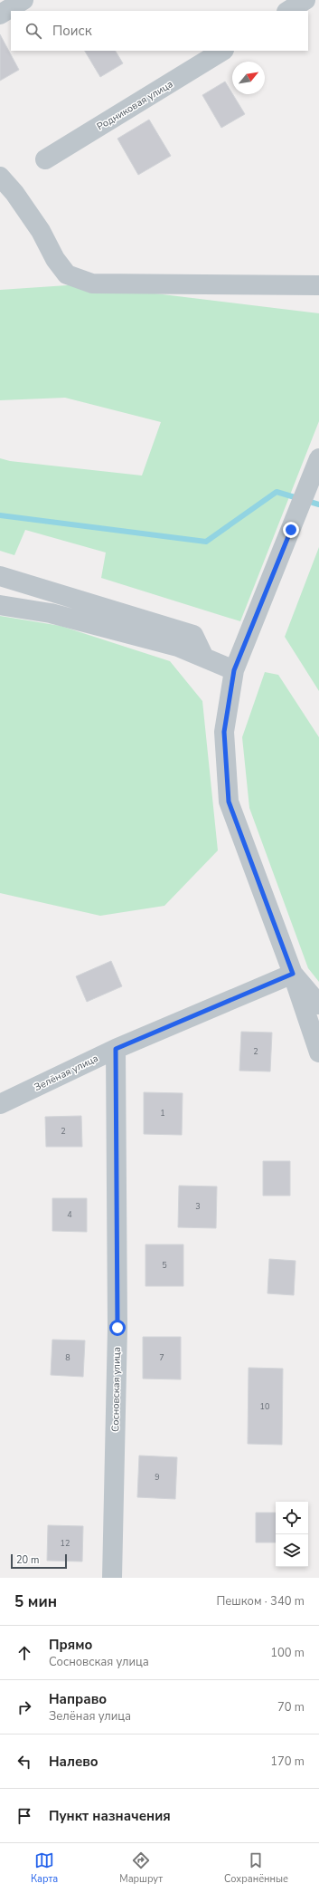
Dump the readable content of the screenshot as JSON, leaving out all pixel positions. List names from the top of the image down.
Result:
{
  "streets": {
    "street": ["Родниковая улица", "Зелёная улица", "Сосновская улица"]
  },
  "crossings": [
    ["Зелёная улица", "Сосновская улица"]
  ],
  "house_numbers": [
    "2",
    "1",
    "2",
    "3",
    "4",
    "5",
    "8",
    "7",
    "10",
    "9",
    "12"
  ],
  "scale_bar": "20 m",
  "north": "top right",
  "page": {
    "search": "Поиск",
    "scale": "20 m",
    "heading": ["5 мин", "Пешком · 340 m"],
    "list": [
      ["Прямо", "Сосновская улица", "100 m"],
      ["Направо", "Зелёная улица", "70 m"],
      ["Налево", "170 m"],
      "Пункт назначения"
    ],
    "nav": ["Карта", "Маршрут", "Сохранённые"]
  }
}
